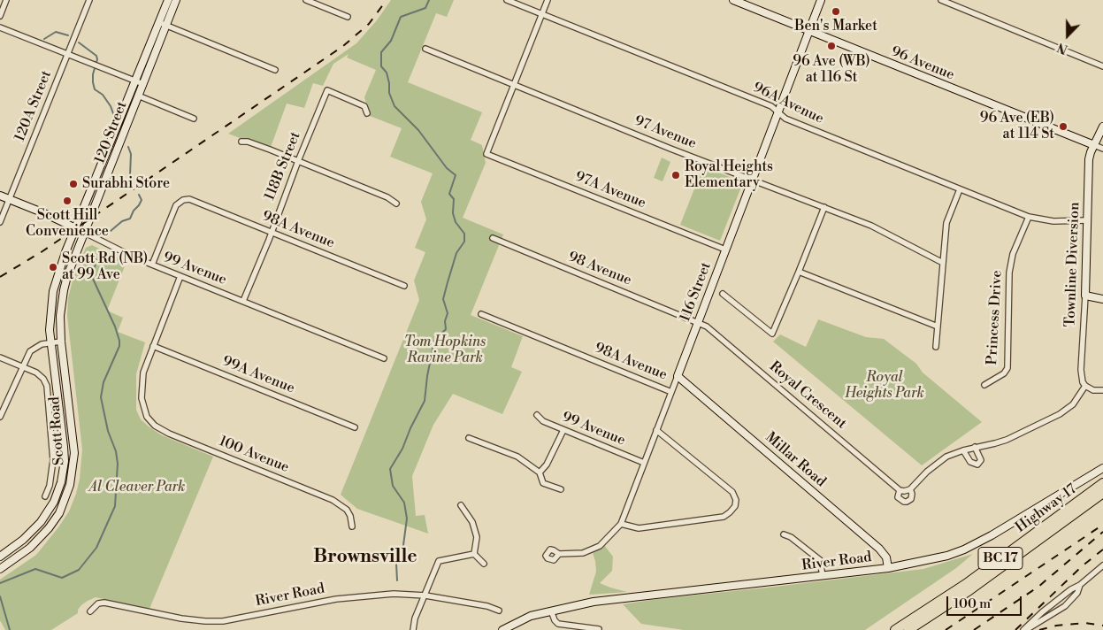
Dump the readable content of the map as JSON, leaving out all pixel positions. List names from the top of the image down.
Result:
{
  "streets": {
    "highway": ["Highway 17", "BC 17"],
    "street": [
      "96 Avenue",
      "96A Avenue",
      "120A Street",
      "120 Street",
      "97 Avenue",
      "118B Street",
      "97A Avenue",
      "98A Avenue",
      "Townline Diversion",
      "99 Avenue",
      "98 Avenue",
      "116 Street",
      "Princess Drive",
      "99A Avenue",
      "Royal Crescent",
      "Scott Road",
      "100 Avenue",
      "Millar Road",
      "River Road"
    ]
  },
  "crossings": [
    ["96 Avenue", "Townline Diversion"],
    ["96 Avenue", "116 Street"],
    ["96A Avenue", "Townline Diversion"],
    ["96A Avenue", "116 Street"],
    ["96A Avenue", "Princess Drive"],
    ["120A Street", "99 Avenue"],
    ["120 Street", "99 Avenue"],
    ["120 Street", "Scott Road"],
    ["97 Avenue", "97A Avenue"],
    ["97 Avenue", "116 Street"],
    ["118B Street", "98A Avenue"],
    ["118B Street", "99 Avenue"],
    ["97A Avenue", "116 Street"],
    ["98A Avenue", "99 Avenue"],
    ["98A Avenue", "116 Street"],
    ["Townline Diversion", "Royal Crescent"],
    ["99 Avenue", "116 Street"],
    ["98 Avenue", "116 Street"],
    ["98 Avenue", "Royal Crescent"],
    ["116 Street", "Royal Crescent"],
    ["116 Street", "Millar Road"],
    ["99A Avenue", "100 Avenue"],
    ["Millar Road", "River Road"]
  ],
  "districts": ["Brownsville"],
  "parks": ["Tom Hopkins Ravine Park", "Royal Heights Park", "Al Cleaver Park"],
  "places": [
    "Ben's Market",
    "96 Ave (WB) at 116 St",
    "96 Ave (EB) at 114 St",
    "Royal Heights Elementary",
    "Surabhi Store",
    "Scott Hill Convenience",
    "Scott Rd (NB) at 99 Ave"
  ],
  "scale_bar": "100 m",
  "north": "bottom"
}
